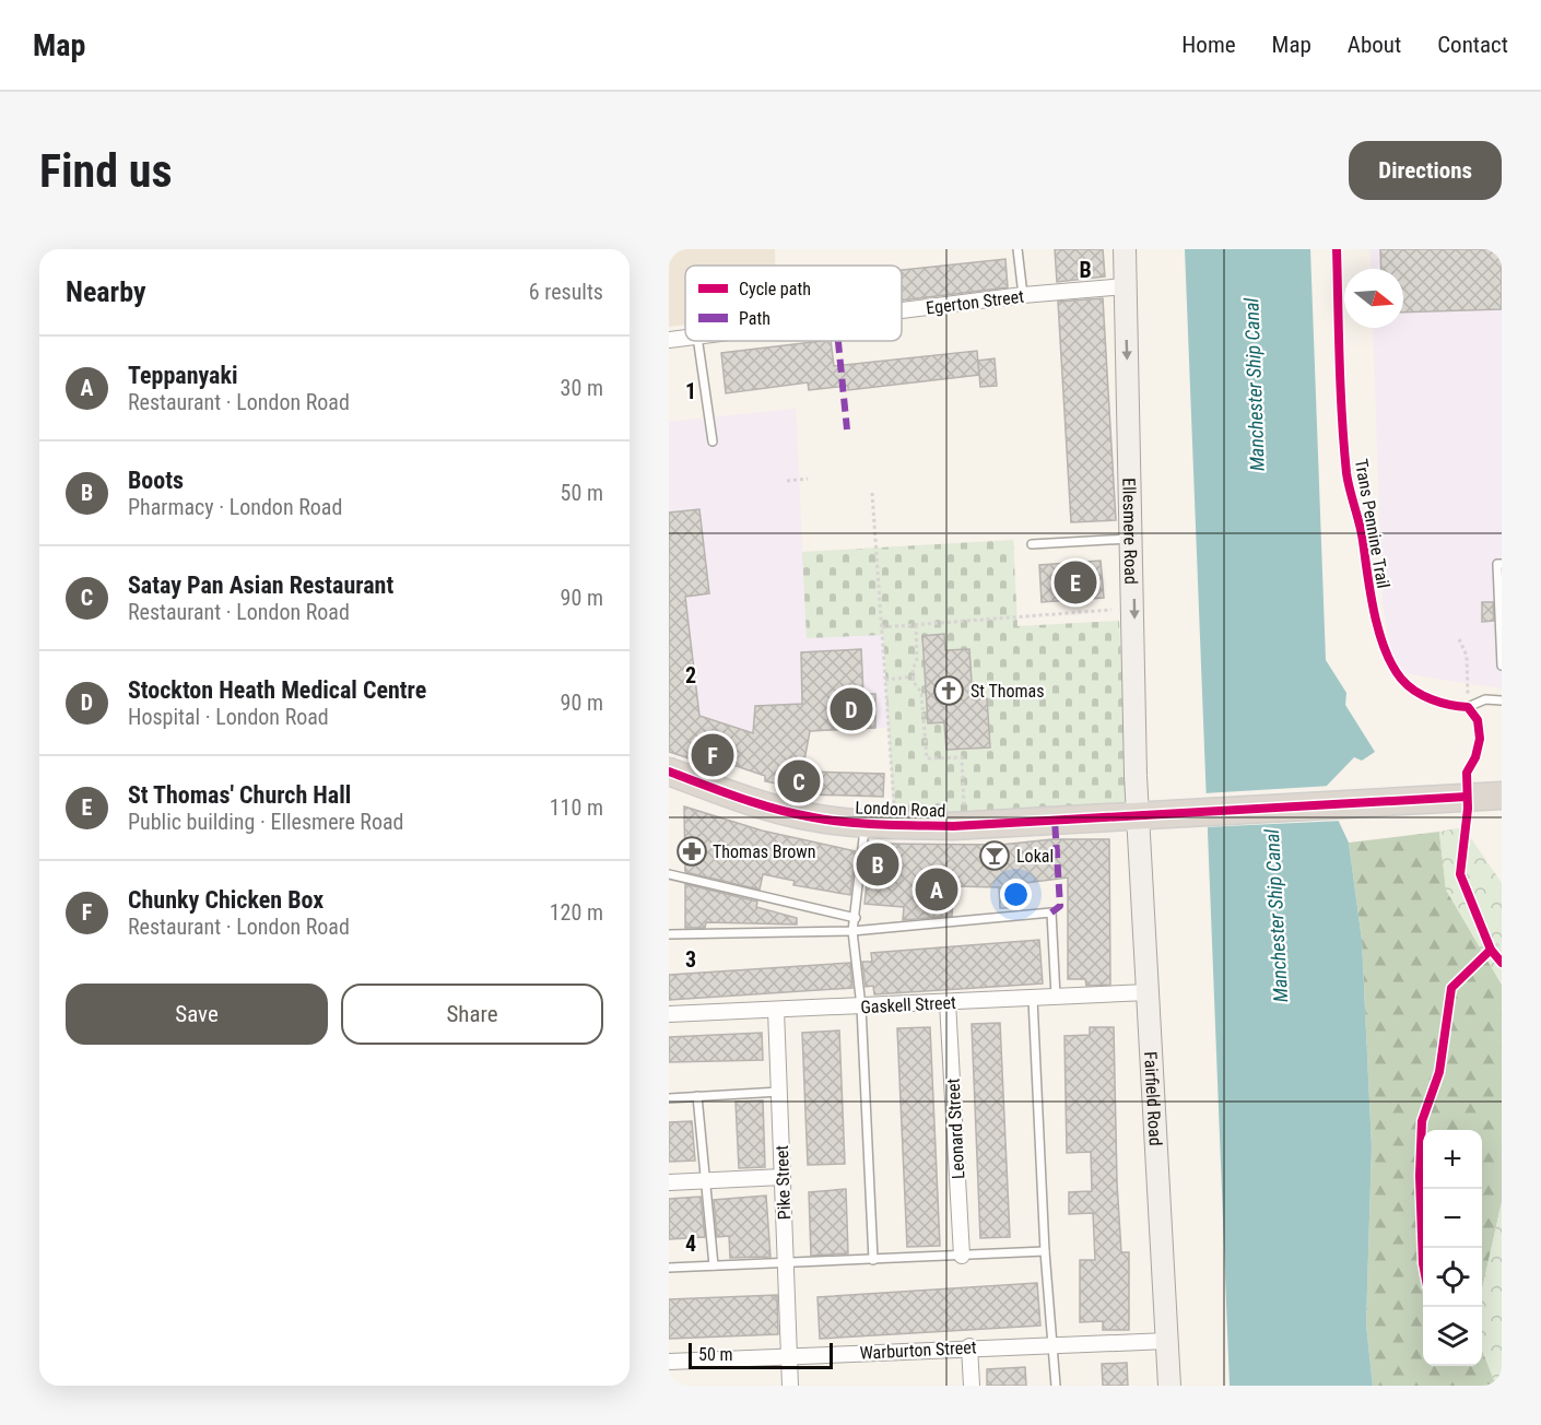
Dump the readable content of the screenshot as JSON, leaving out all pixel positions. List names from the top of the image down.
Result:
{
  "streets": {
    "highway": ["London Road"],
    "main road": ["Ellesmere Road", "Fairfield Road"],
    "street": [
      "Egerton Street",
      "Gaskell Street",
      "Leonard Street",
      "Pike Street",
      "Warburton Street"
    ],
    "cycle path": ["Trans Pennine Trail"]
  },
  "crossings": [
    ["Egerton Street", "Ellesmere Road"],
    ["Ellesmere Road", "London Road"],
    ["Ellesmere Road", "Fairfield Road"],
    ["London Road", "Fairfield Road"],
    ["Gaskell Street", "Fairfield Road"],
    ["Gaskell Street", "Leonard Street"],
    ["Gaskell Street", "Pike Street"],
    ["Fairfield Road", "Warburton Street"],
    ["Pike Street", "Warburton Street"]
  ],
  "one_way": ["Ellesmere Road"],
  "water": ["Manchester Ship Canal"],
  "places": {
    "church": ["St Thomas"],
    "pharmacy": ["Thomas Brown"],
    "bar": ["Lokal"]
  },
  "legend": ["Cycle path", "Path"],
  "scale_bar": "50 m",
  "north": "right",
  "page": {
    "header": "Map",
    "nav": [
      "Home",
      "Map",
      "About",
      "Contact"
    ],
    "buttons": [
      "Directions",
      ["Save", "Share"]
    ],
    "title": "Find us",
    "heading": ["Nearby", "6 results"],
    "list": [
      {
        "mark": "A",
        "name": "Teppanyaki",
        "note": "Restaurant · London Road",
        "value": "30 m"
      },
      {
        "mark": "B",
        "name": "Boots",
        "note": "Pharmacy · London Road",
        "value": "50 m"
      },
      {
        "mark": "C",
        "name": "Satay Pan Asian Restaurant",
        "note": "Restaurant · London Road",
        "value": "90 m"
      },
      {
        "mark": "D",
        "name": "Stockton Heath Medical Centre",
        "note": "Hospital · London Road",
        "value": "90 m"
      },
      {
        "mark": "E",
        "name": "St Thomas' Church Hall",
        "note": "Public building · Ellesmere Road",
        "value": "110 m"
      },
      {
        "mark": "F",
        "name": "Chunky Chicken Box",
        "note": "Restaurant · London Road",
        "value": "120 m"
      }
    ],
    "pins": [
      "E",
      "D",
      "F",
      "C",
      "B",
      "A"
    ],
    "map_buttons": ["+", "−"],
    "scale": "50 m"
  },
  "grid": {
    "columns": ["B"],
    "rows": [
      "1",
      "2",
      "3",
      "4"
    ]
  }
}
